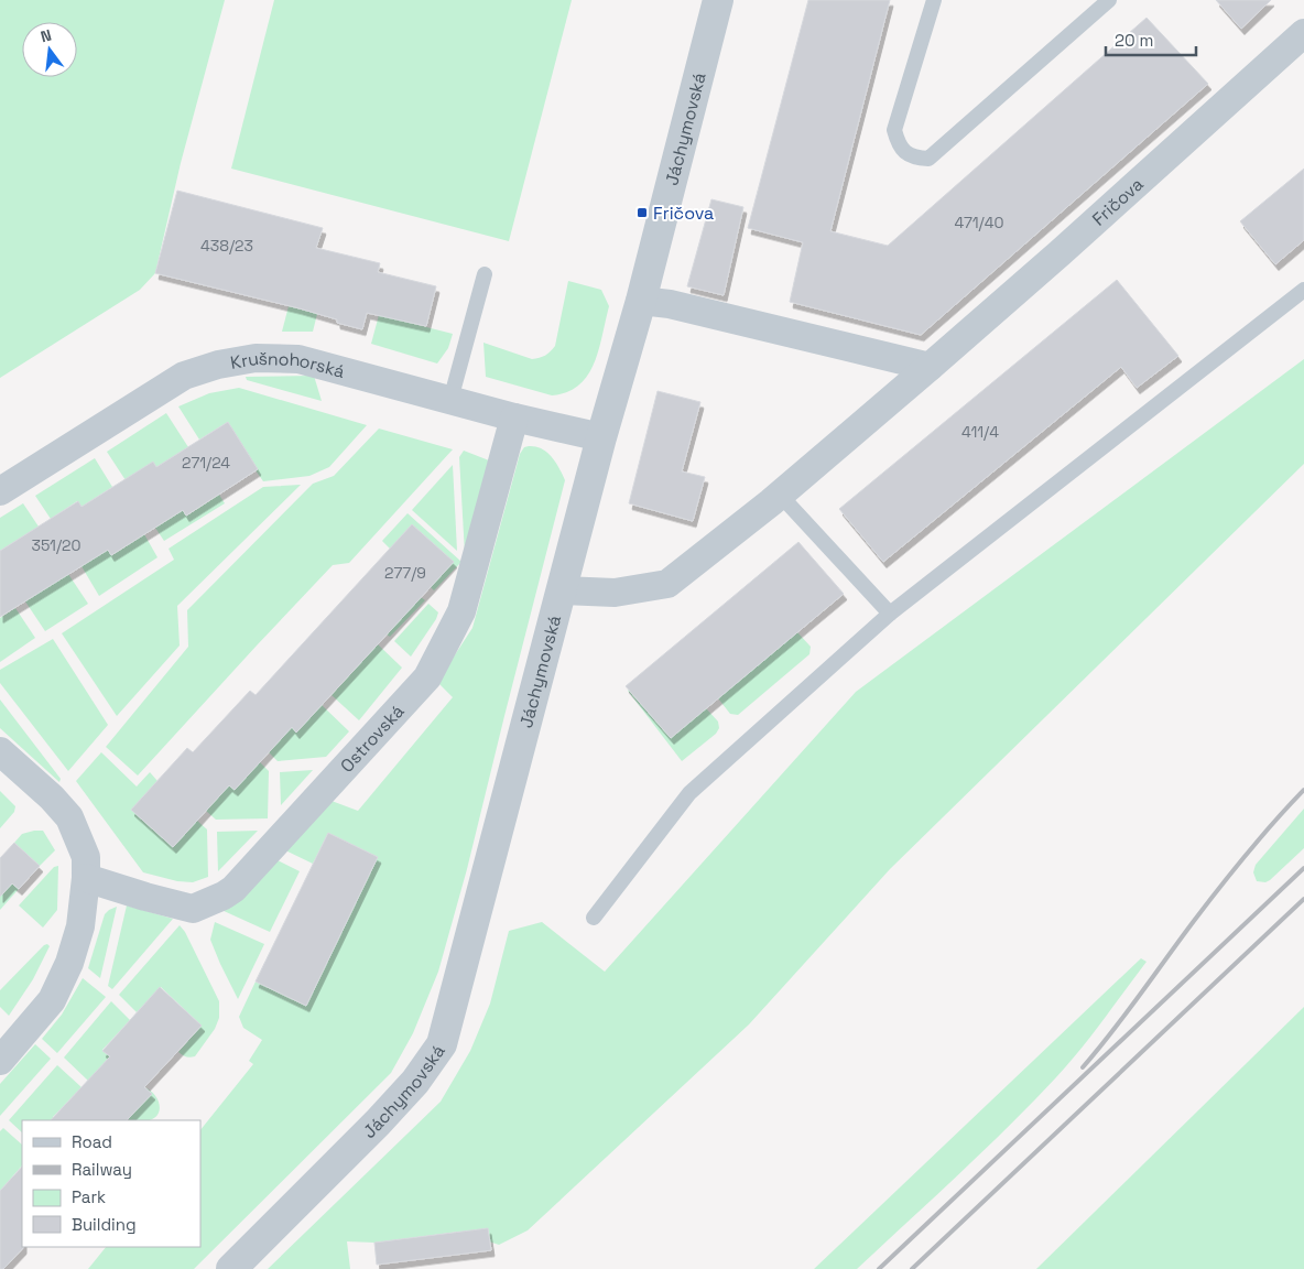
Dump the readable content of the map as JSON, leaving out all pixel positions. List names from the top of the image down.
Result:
{
  "streets": {
    "street": [
      "Jáchymovská",
      "Fričova",
      "Krušnohorská",
      "Ostrovská"
    ]
  },
  "crossings": [
    ["Jáchymovská", "Fričova"],
    ["Jáchymovská", "Krušnohorská"],
    ["Krušnohorská", "Ostrovská"]
  ],
  "places": {
    "transit": ["Fričova"]
  },
  "house_numbers": [
    "471/40",
    "438/23",
    "411/4",
    "271/24",
    "351/20",
    "277/9"
  ],
  "legend": [
    "Road",
    "Railway",
    "Park",
    "Building"
  ],
  "scale_bar": "20 m",
  "north": "top"
}
